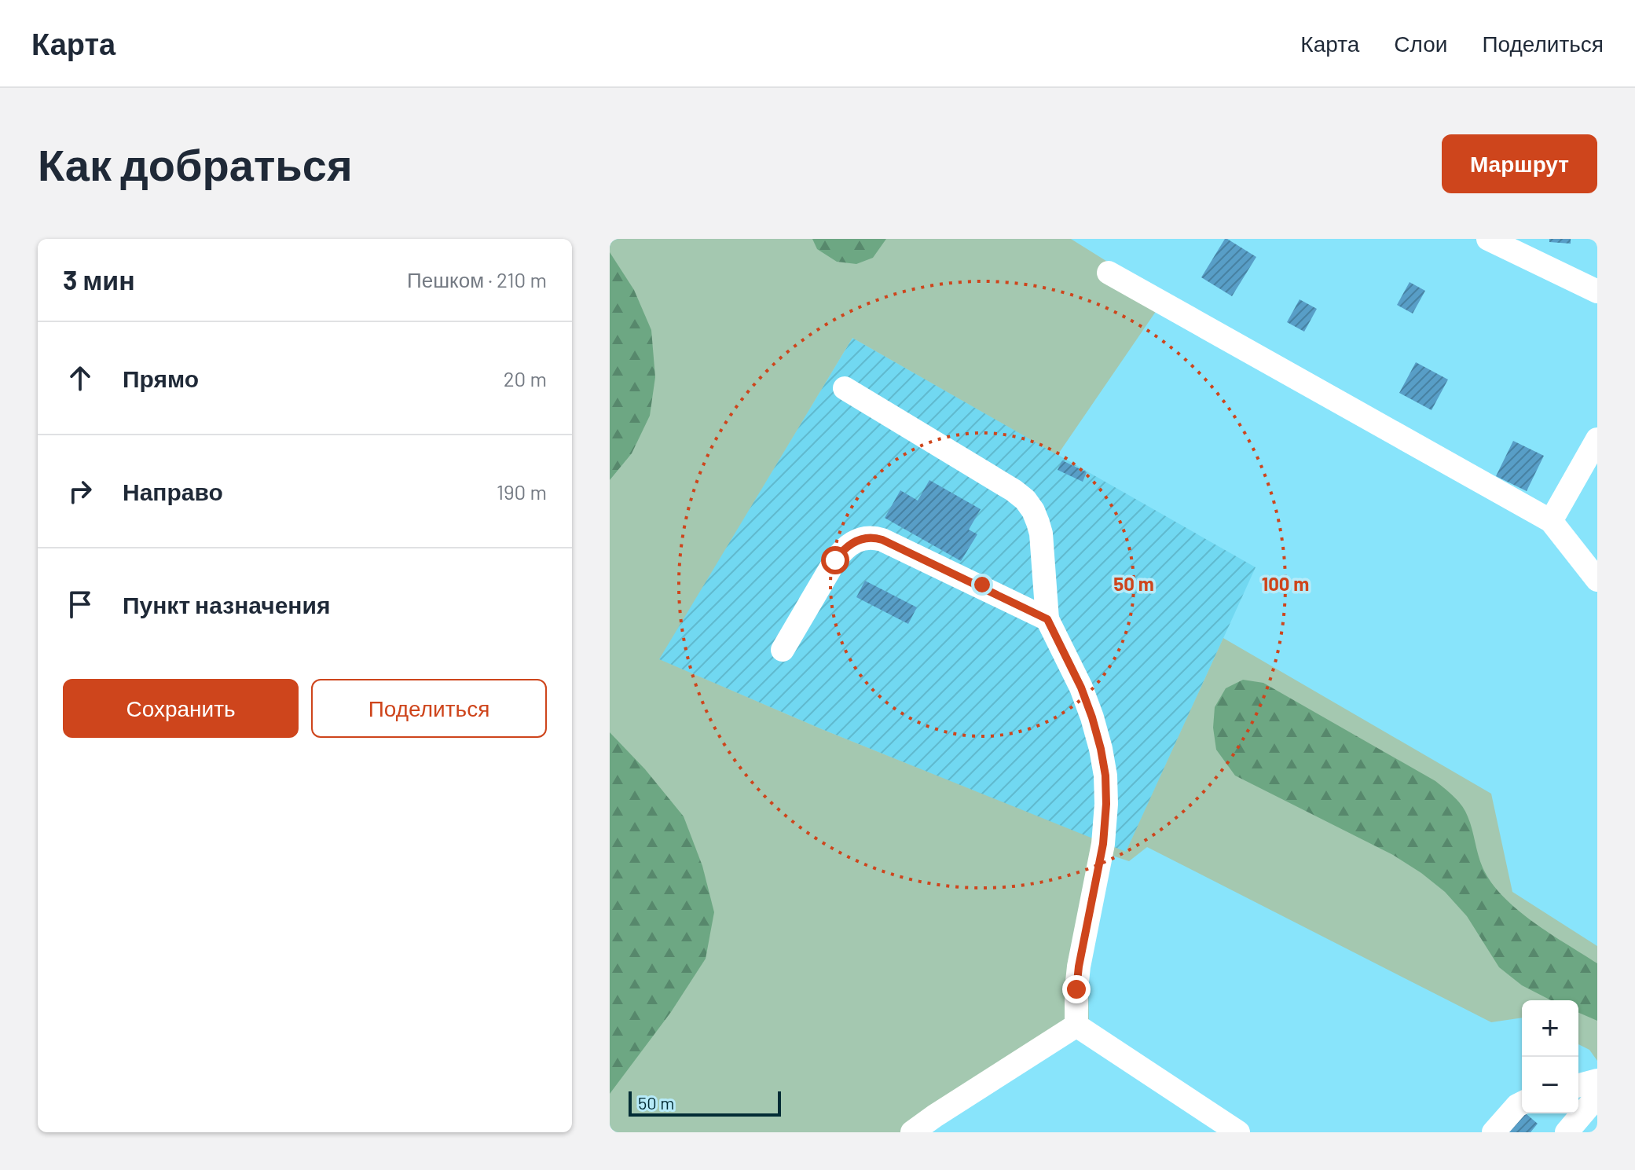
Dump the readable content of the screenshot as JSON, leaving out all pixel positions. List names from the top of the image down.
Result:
{
  "scale_bar": "50 m",
  "page": {
    "header": "Карта",
    "nav": ["Карта", "Слои", "Поделиться"],
    "buttons": [
      "Маршрут",
      ["Сохранить", "Поделиться"]
    ],
    "title": "Как добраться",
    "heading": ["3 мин", "Пешком · 210 m"],
    "list": [
      ["Прямо", "20 m"],
      ["Направо", "190 m"],
      "Пункт назначения"
    ],
    "map_buttons": ["+", "−"],
    "scale": "50 m"
  },
  "rings": ["50 m", "100 m"]
}
